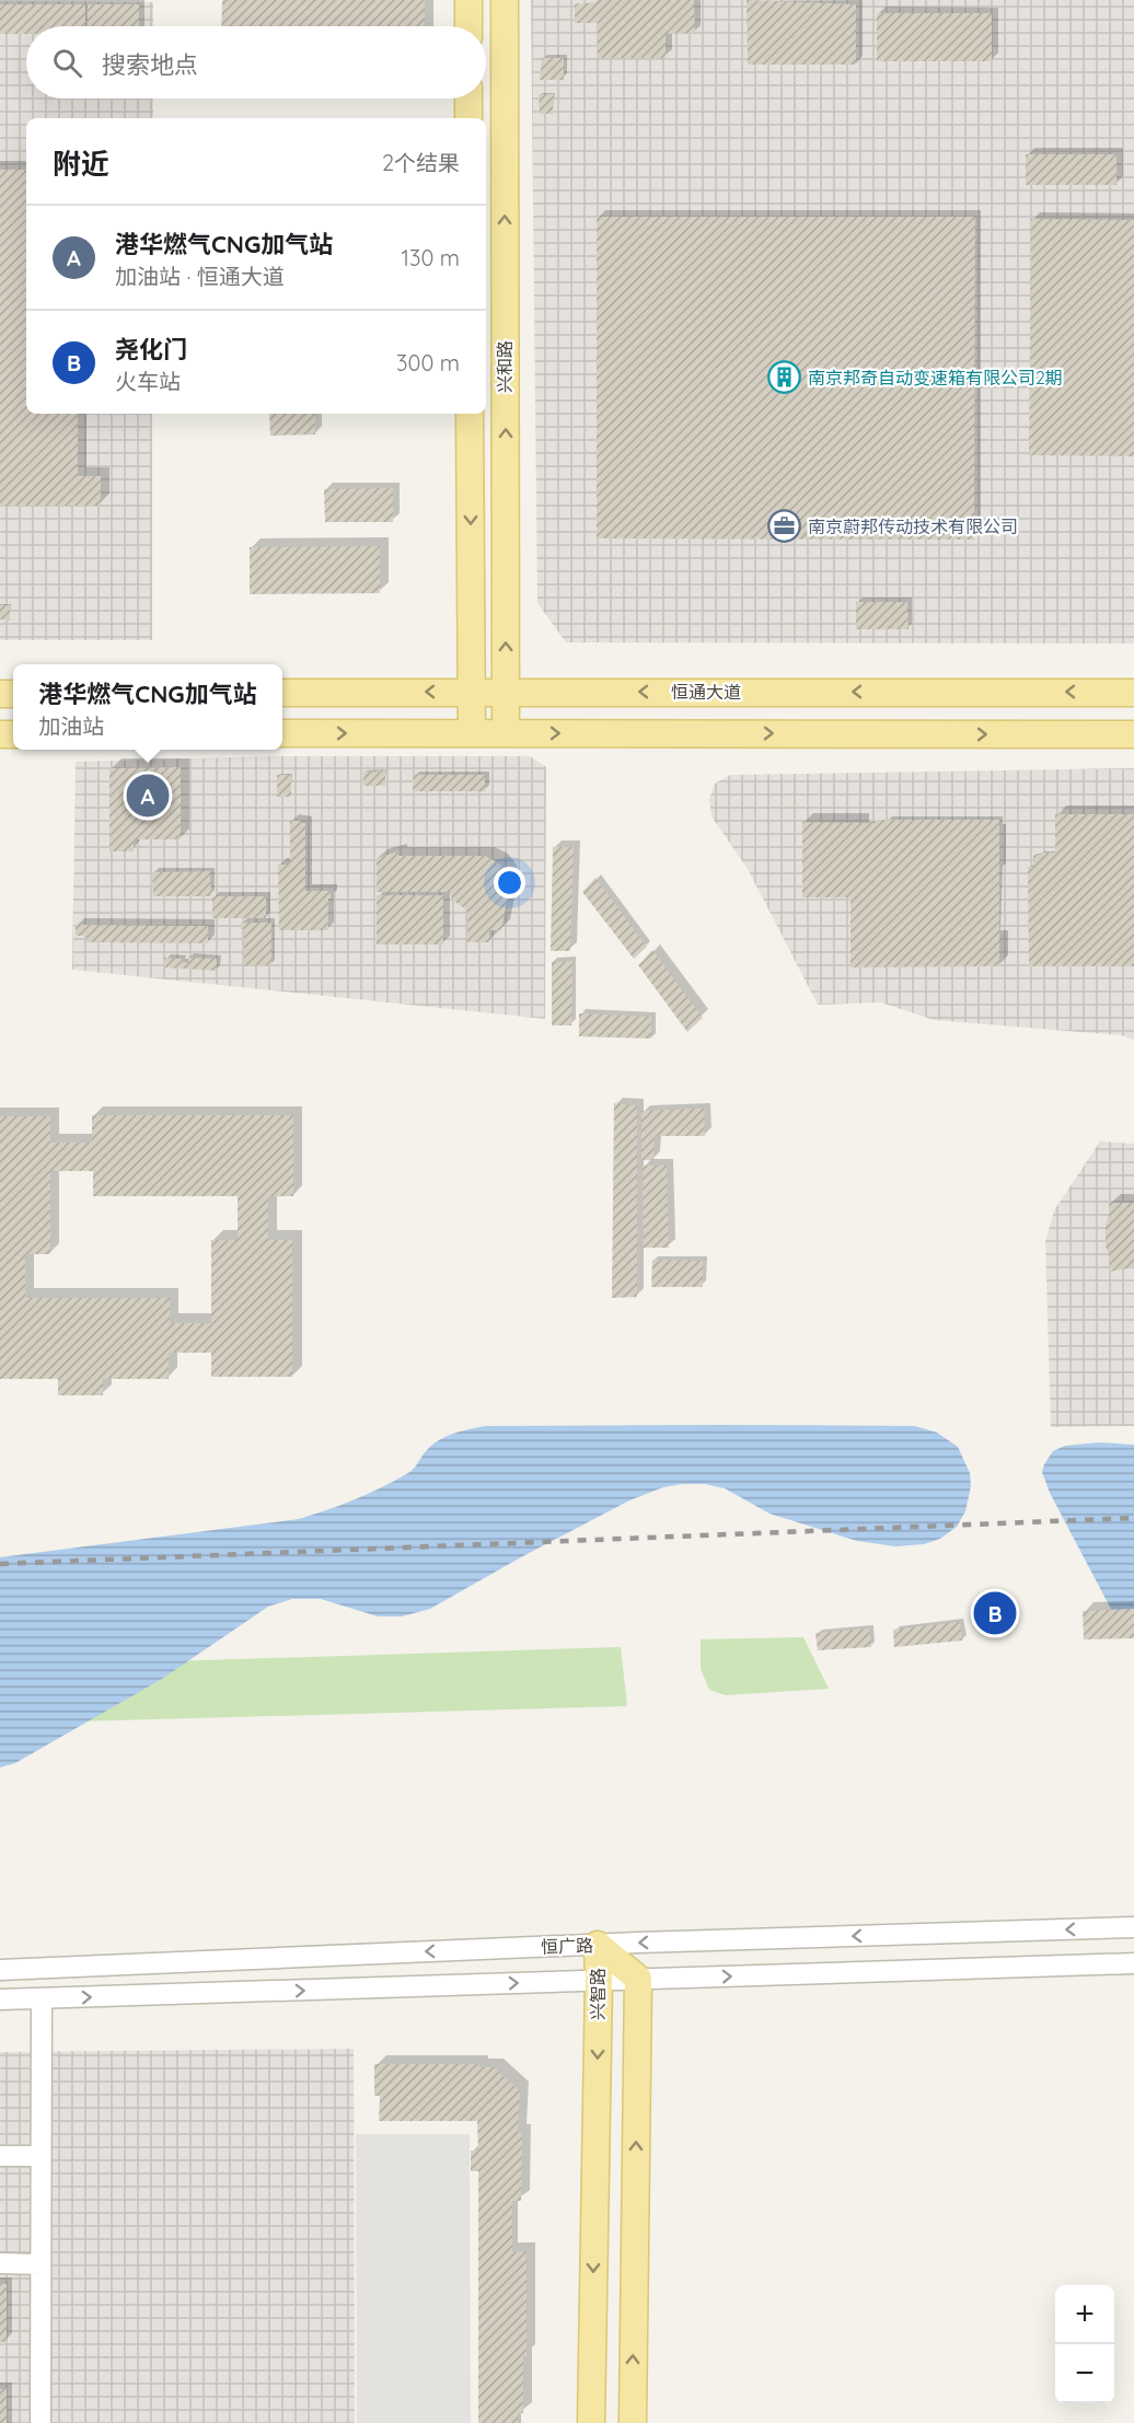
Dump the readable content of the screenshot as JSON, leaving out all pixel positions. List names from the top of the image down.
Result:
{
  "streets": {
    "main road": ["兴和路", "恒通大道", "兴智路"],
    "street": ["恒广路"]
  },
  "crossings": [
    ["兴和路", "恒通大道"],
    ["恒广路", "兴智路"]
  ],
  "places": {
    "building": ["南京邦奇自动变速箱有限公司2期"],
    "office": ["南京蔚邦传动技术有限公司"]
  },
  "page": {
    "search": "搜索地点",
    "heading": ["附近", "2个结果"],
    "list": [
      {
        "mark": "A",
        "name": "港华燃气CNG加气站",
        "note": "加油站 · 恒通大道",
        "value": "130 m"
      },
      {
        "mark": "B",
        "name": "尧化门",
        "note": "火车站",
        "value": "300 m"
      }
    ],
    "popup": ["港华燃气CNG加气站", "加油站"],
    "pins": ["A", "B"],
    "map_buttons": ["+", "−"]
  }
}
